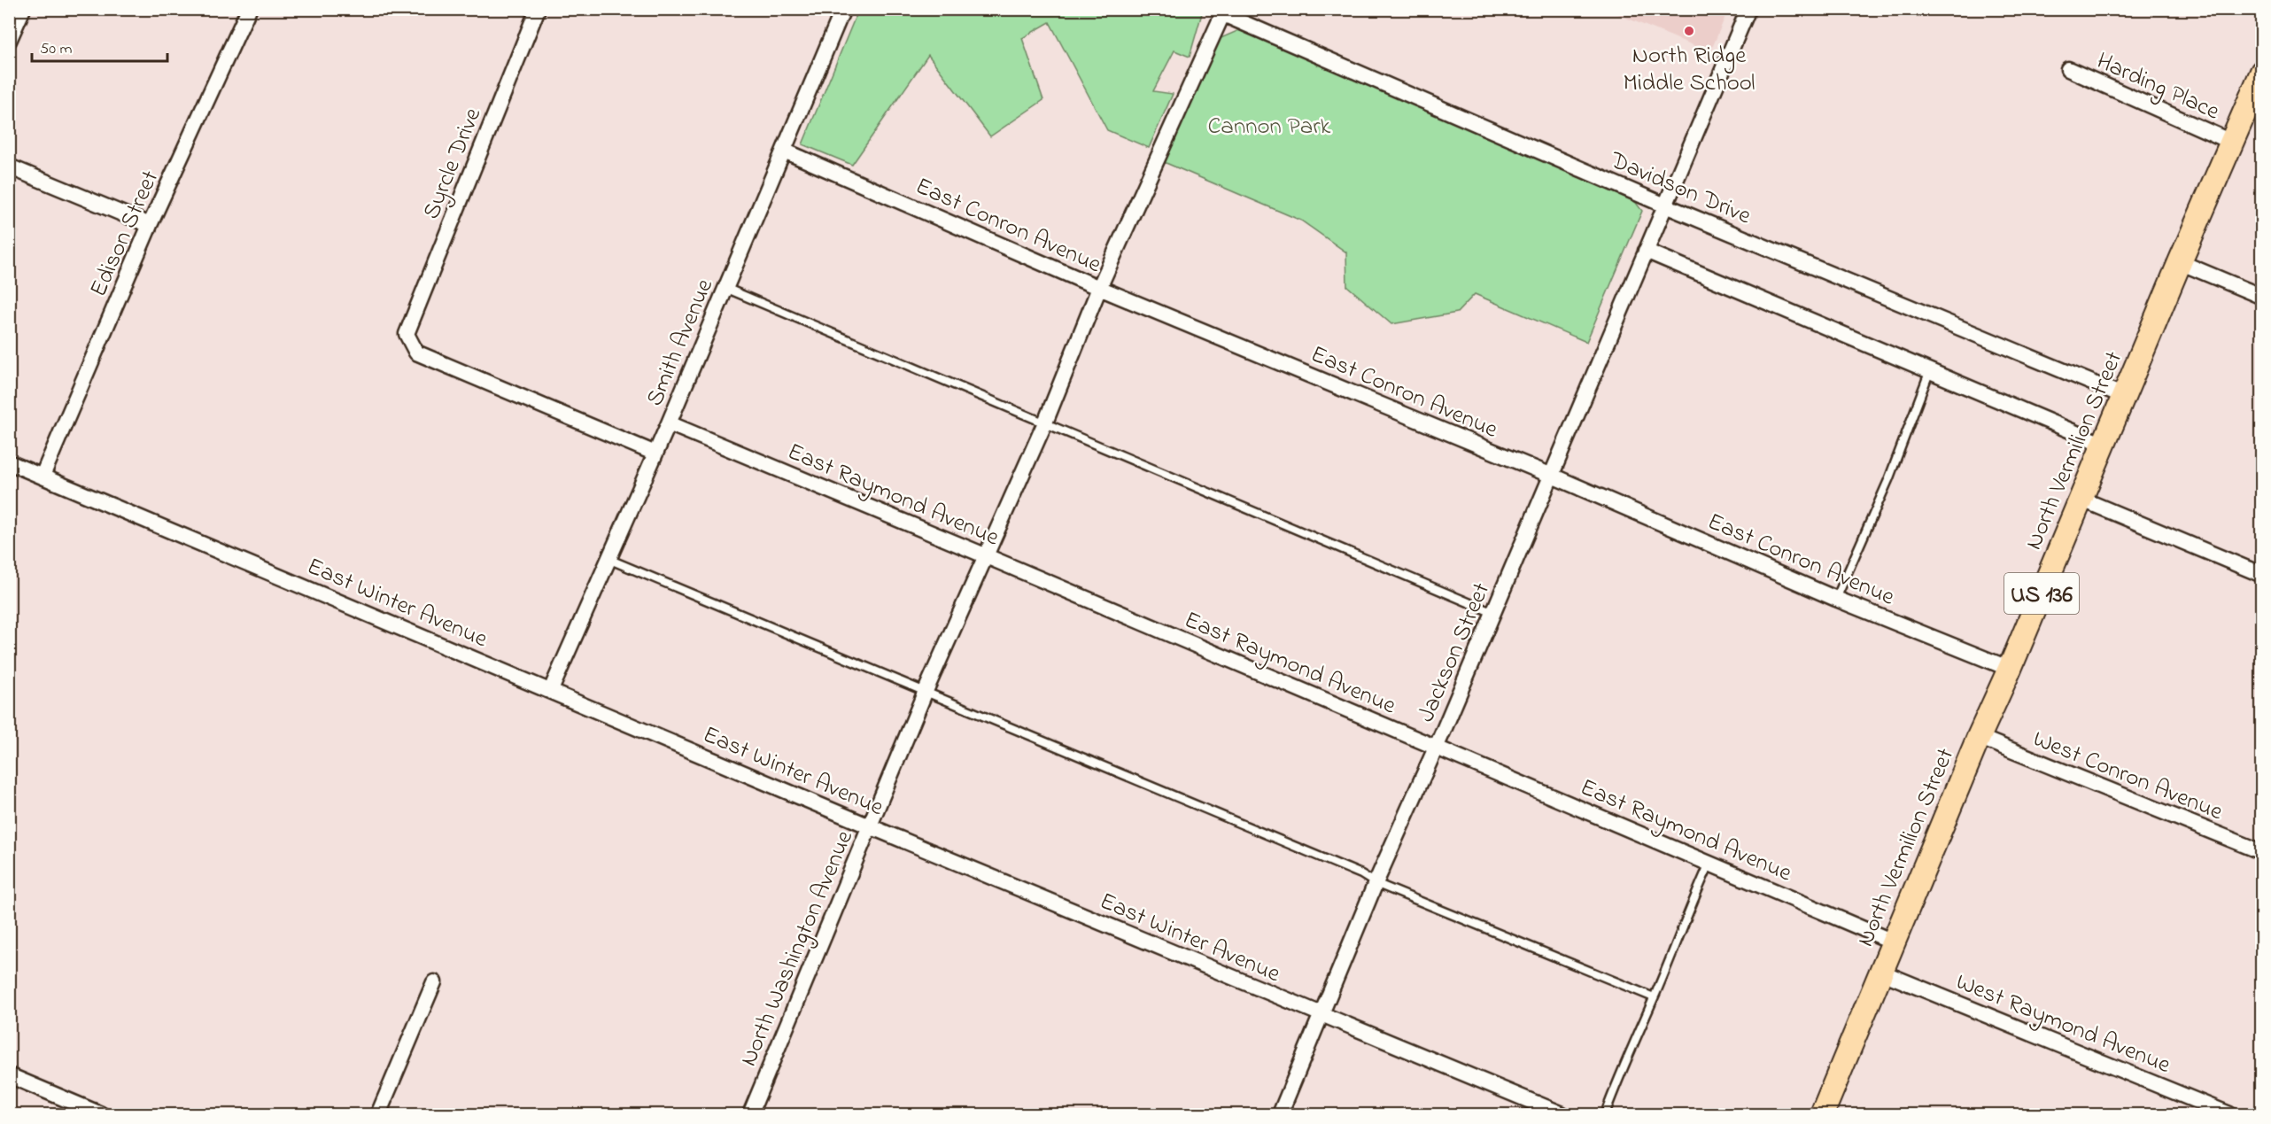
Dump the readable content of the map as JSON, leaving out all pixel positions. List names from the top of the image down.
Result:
{
  "streets": {
    "main road": ["North Vermilion Street", "US 136"],
    "street": [
      "Harding Place",
      "Syrcle Drive",
      "Davidson Drive",
      "East Conron Avenue",
      "Edison Street",
      "Smith Avenue",
      "East Raymond Avenue",
      "East Winter Avenue",
      "Jackson Street",
      "West Conron Avenue",
      "North Washington Avenue",
      "West Raymond Avenue"
    ]
  },
  "crossings": [
    ["Harding Place", "North Vermilion Street"],
    ["Syrcle Drive", "Smith Avenue"],
    ["Davidson Drive", "North Vermilion Street"],
    ["Davidson Drive", "Jackson Street"],
    ["Davidson Drive", "North Washington Avenue"],
    ["East Conron Avenue", "Smith Avenue"],
    ["East Conron Avenue", "North Vermilion Street"],
    ["East Conron Avenue", "Jackson Street"],
    ["East Conron Avenue", "North Washington Avenue"],
    ["Edison Street", "East Winter Avenue"],
    ["Smith Avenue", "East Raymond Avenue"],
    ["Smith Avenue", "East Winter Avenue"],
    ["North Vermilion Street", "East Raymond Avenue"],
    ["North Vermilion Street", "West Conron Avenue"],
    ["North Vermilion Street", "West Raymond Avenue"],
    ["East Raymond Avenue", "Jackson Street"],
    ["East Raymond Avenue", "North Washington Avenue"],
    ["East Winter Avenue", "Jackson Street"],
    ["East Winter Avenue", "North Washington Avenue"]
  ],
  "parks": ["Cannon Park"],
  "places": ["North Ridge Middle School"],
  "scale_bar": "50 m"
}
